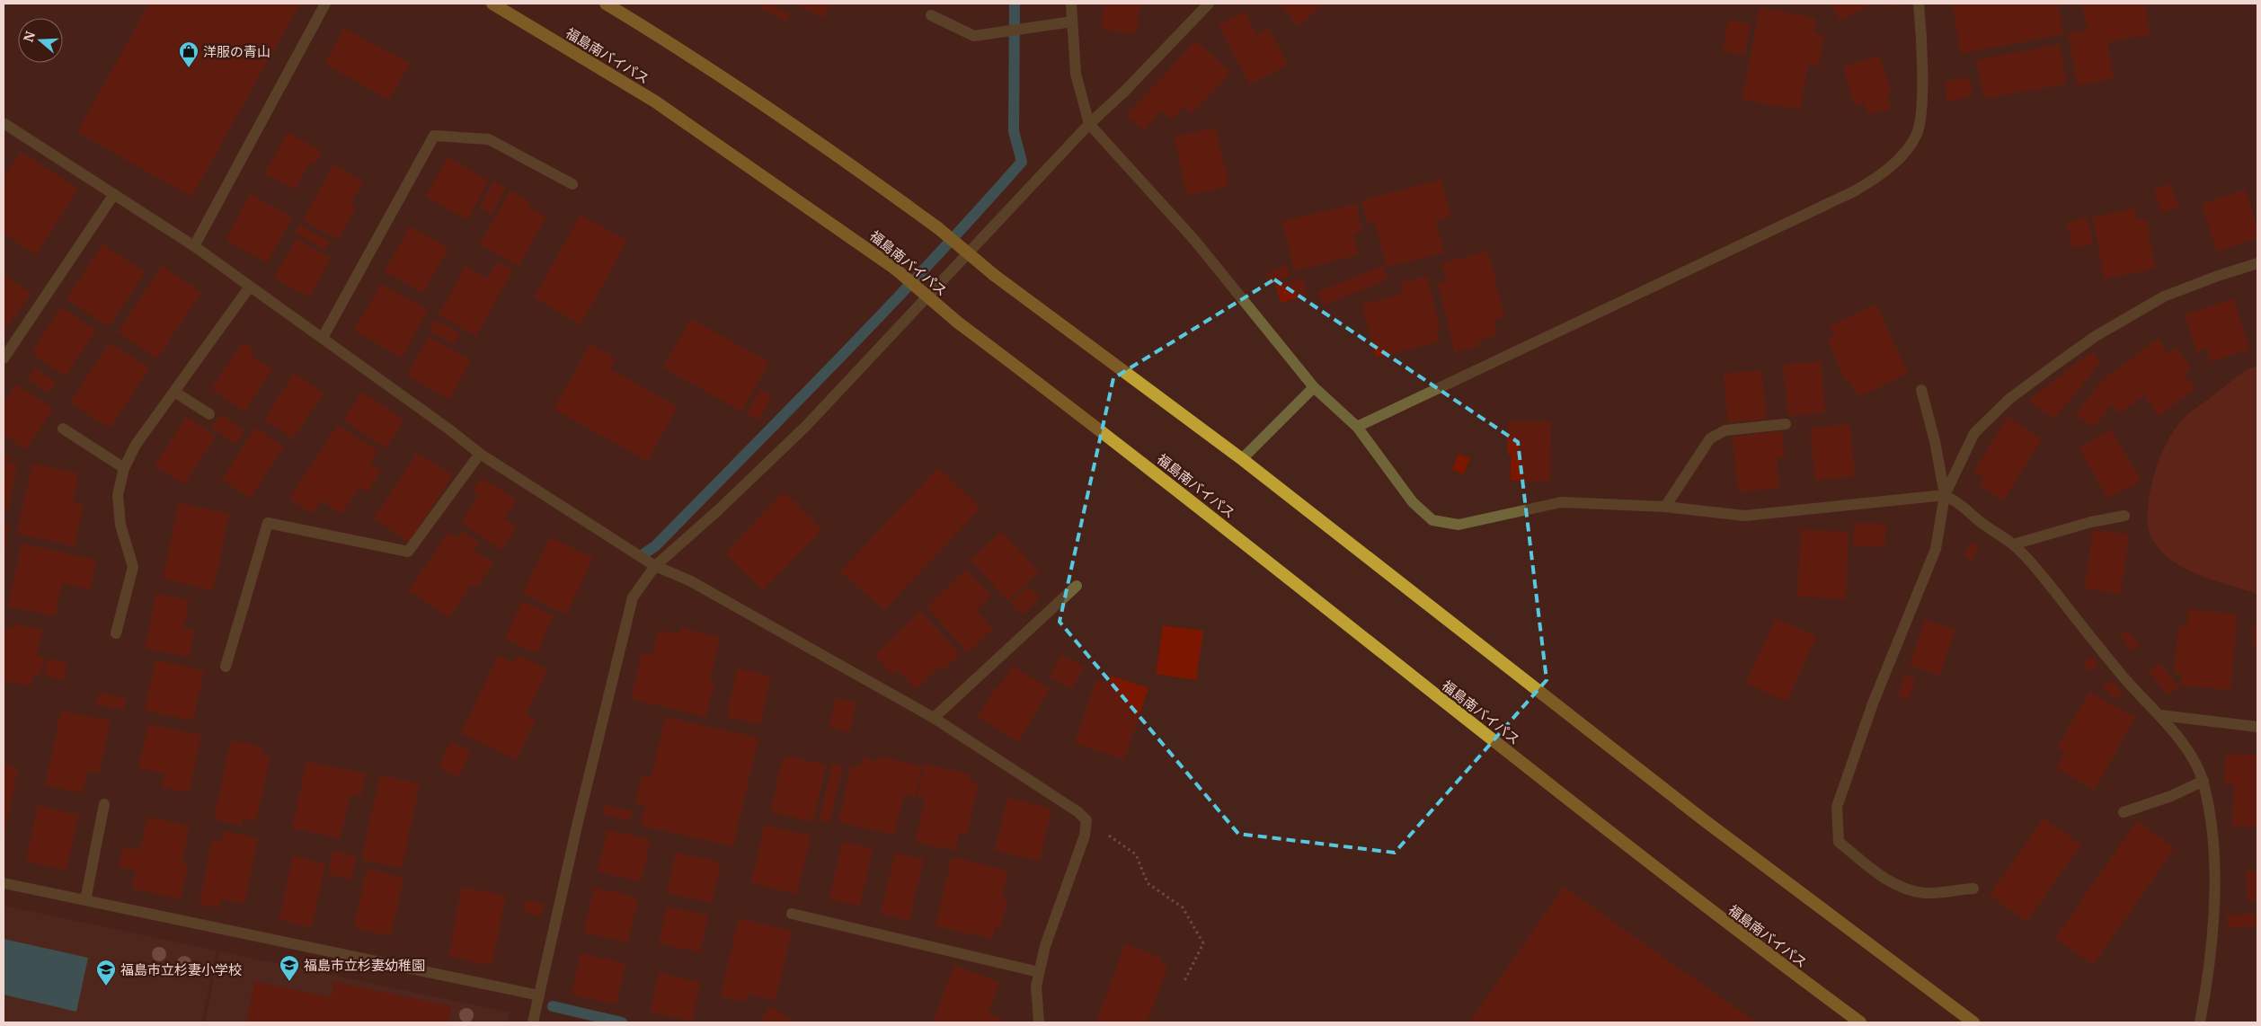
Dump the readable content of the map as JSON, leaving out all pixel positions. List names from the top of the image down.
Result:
{
  "streets": {
    "highway": ["福島南バイパス"]
  },
  "places": {
    "shop": ["洋服の青山"],
    "school or university": ["福島市立杉妻幼稚園", "福島市立杉妻小学校"]
  },
  "north": "left"
}
